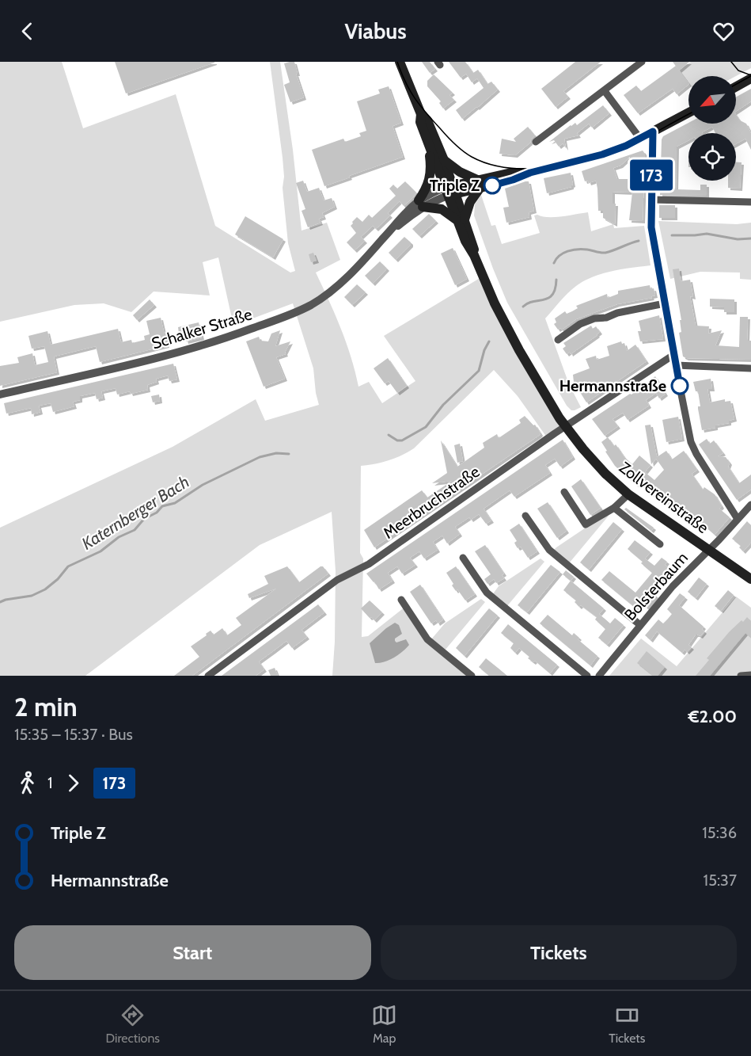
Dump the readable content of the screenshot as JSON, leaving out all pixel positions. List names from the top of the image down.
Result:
{
  "streets": {
    "main road": ["Zollvereinstraße"],
    "street": ["Schalker Straße", "Meerbruchstraße", "Bolsterbaum"]
  },
  "crossings": [
    ["Schalker Straße", "Zollvereinstraße"],
    ["Zollvereinstraße", "Meerbruchstraße"],
    ["Zollvereinstraße", "Bolsterbaum"]
  ],
  "water": ["Katernberger Bach"],
  "places": ["Triple Z", "Hermannstraße"],
  "lines": ["bus line 173"],
  "north": "bottom left",
  "page": {
    "header": "Viabus",
    "on_map": "173",
    "heading": ["2 min", "15:35 – 15:37 · Bus", "€2.00"],
    "legs": ["1", "173"],
    "list": [
      {
        "name": "Triple Z",
        "value": "15:36"
      },
      {
        "name": "Hermannstraße",
        "value": "15:37"
      }
    ],
    "buttons": ["Start", "Tickets"],
    "tabs": ["Directions", "Map", "Tickets"]
  }
}
